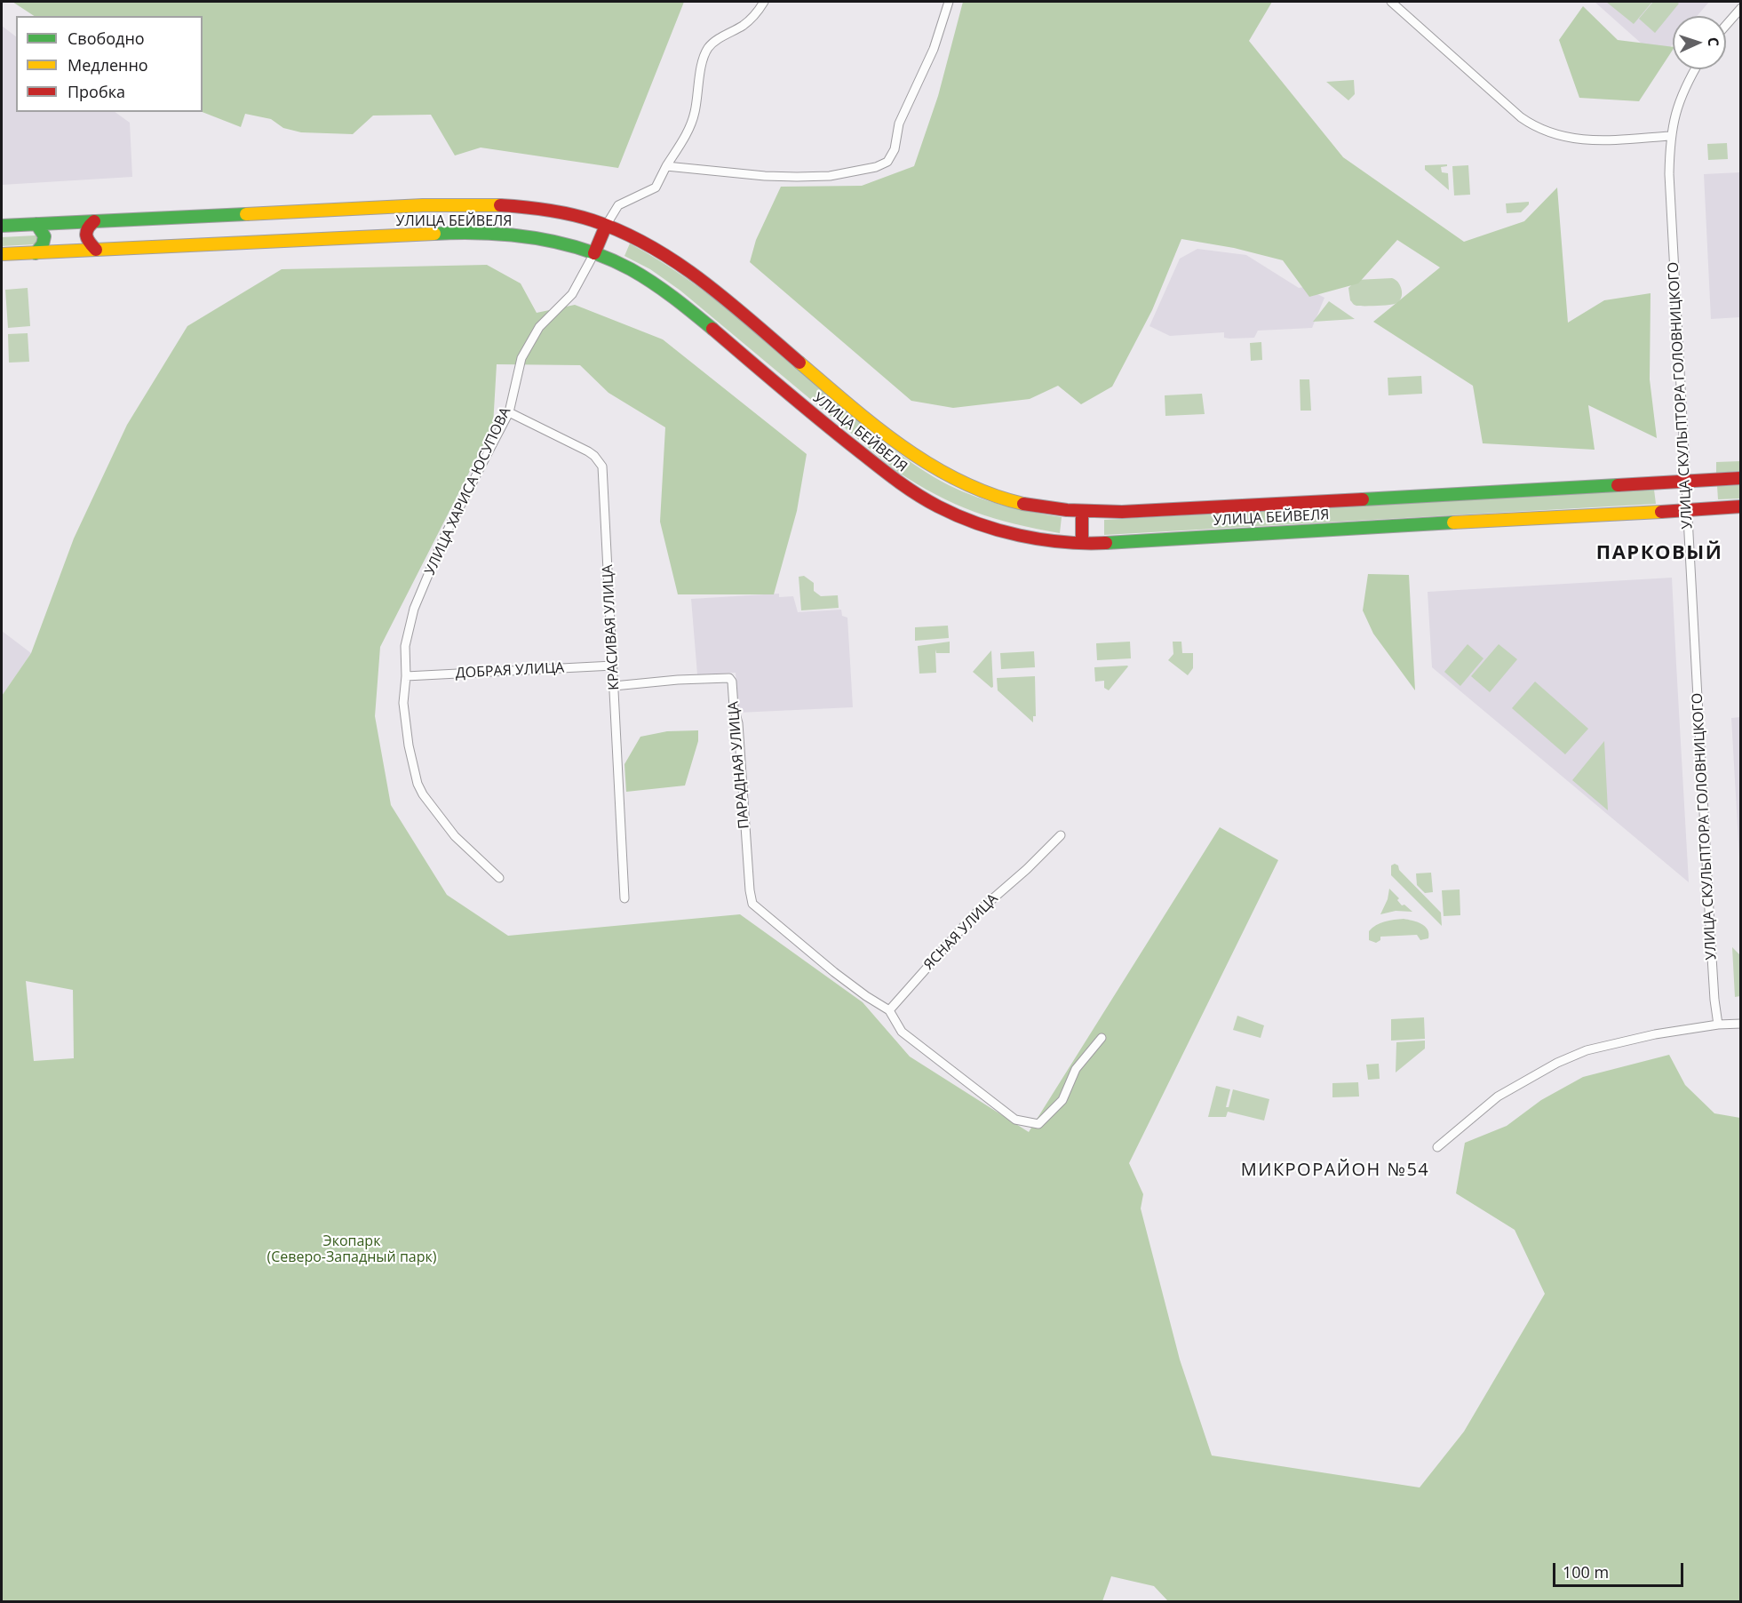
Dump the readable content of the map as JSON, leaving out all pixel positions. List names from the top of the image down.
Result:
{
  "streets": {
    "main road": ["УЛИЦА БЕЙВЕЛЯ"],
    "street": [
      "УЛИЦА СКУЛЬПТОРА ГОЛОВНИЦКОГО",
      "УЛИЦА ХАРИСА ЮСУПОВА",
      "КРАСИВАЯ УЛИЦА",
      "ДОБРАЯ УЛИЦА",
      "ПАРАДНАЯ УЛИЦА",
      "ЯСНАЯ УЛИЦА"
    ]
  },
  "crossings": [
    ["УЛИЦА БЕЙВЕЛЯ", "УЛИЦА СКУЛЬПТОРА ГОЛОВНИЦКОГО"],
    ["УЛИЦА БЕЙВЕЛЯ", "УЛИЦА ХАРИСА ЮСУПОВА"],
    ["УЛИЦА ХАРИСА ЮСУПОВА", "КРАСИВАЯ УЛИЦА"],
    ["УЛИЦА ХАРИСА ЮСУПОВА", "ДОБРАЯ УЛИЦА"],
    ["КРАСИВАЯ УЛИЦА", "ДОБРАЯ УЛИЦА"],
    ["КРАСИВАЯ УЛИЦА", "ПАРАДНАЯ УЛИЦА"],
    ["ПАРАДНАЯ УЛИЦА", "ЯСНАЯ УЛИЦА"]
  ],
  "districts": ["ПАРКОВЫЙ", "МИКРОРАЙОН №54"],
  "parks": ["Экопарк (Северо-Западный парк)"],
  "legend": ["Свободно", "Медленно", "Пробка"],
  "scale_bar": "100 m",
  "north": "right"
}
